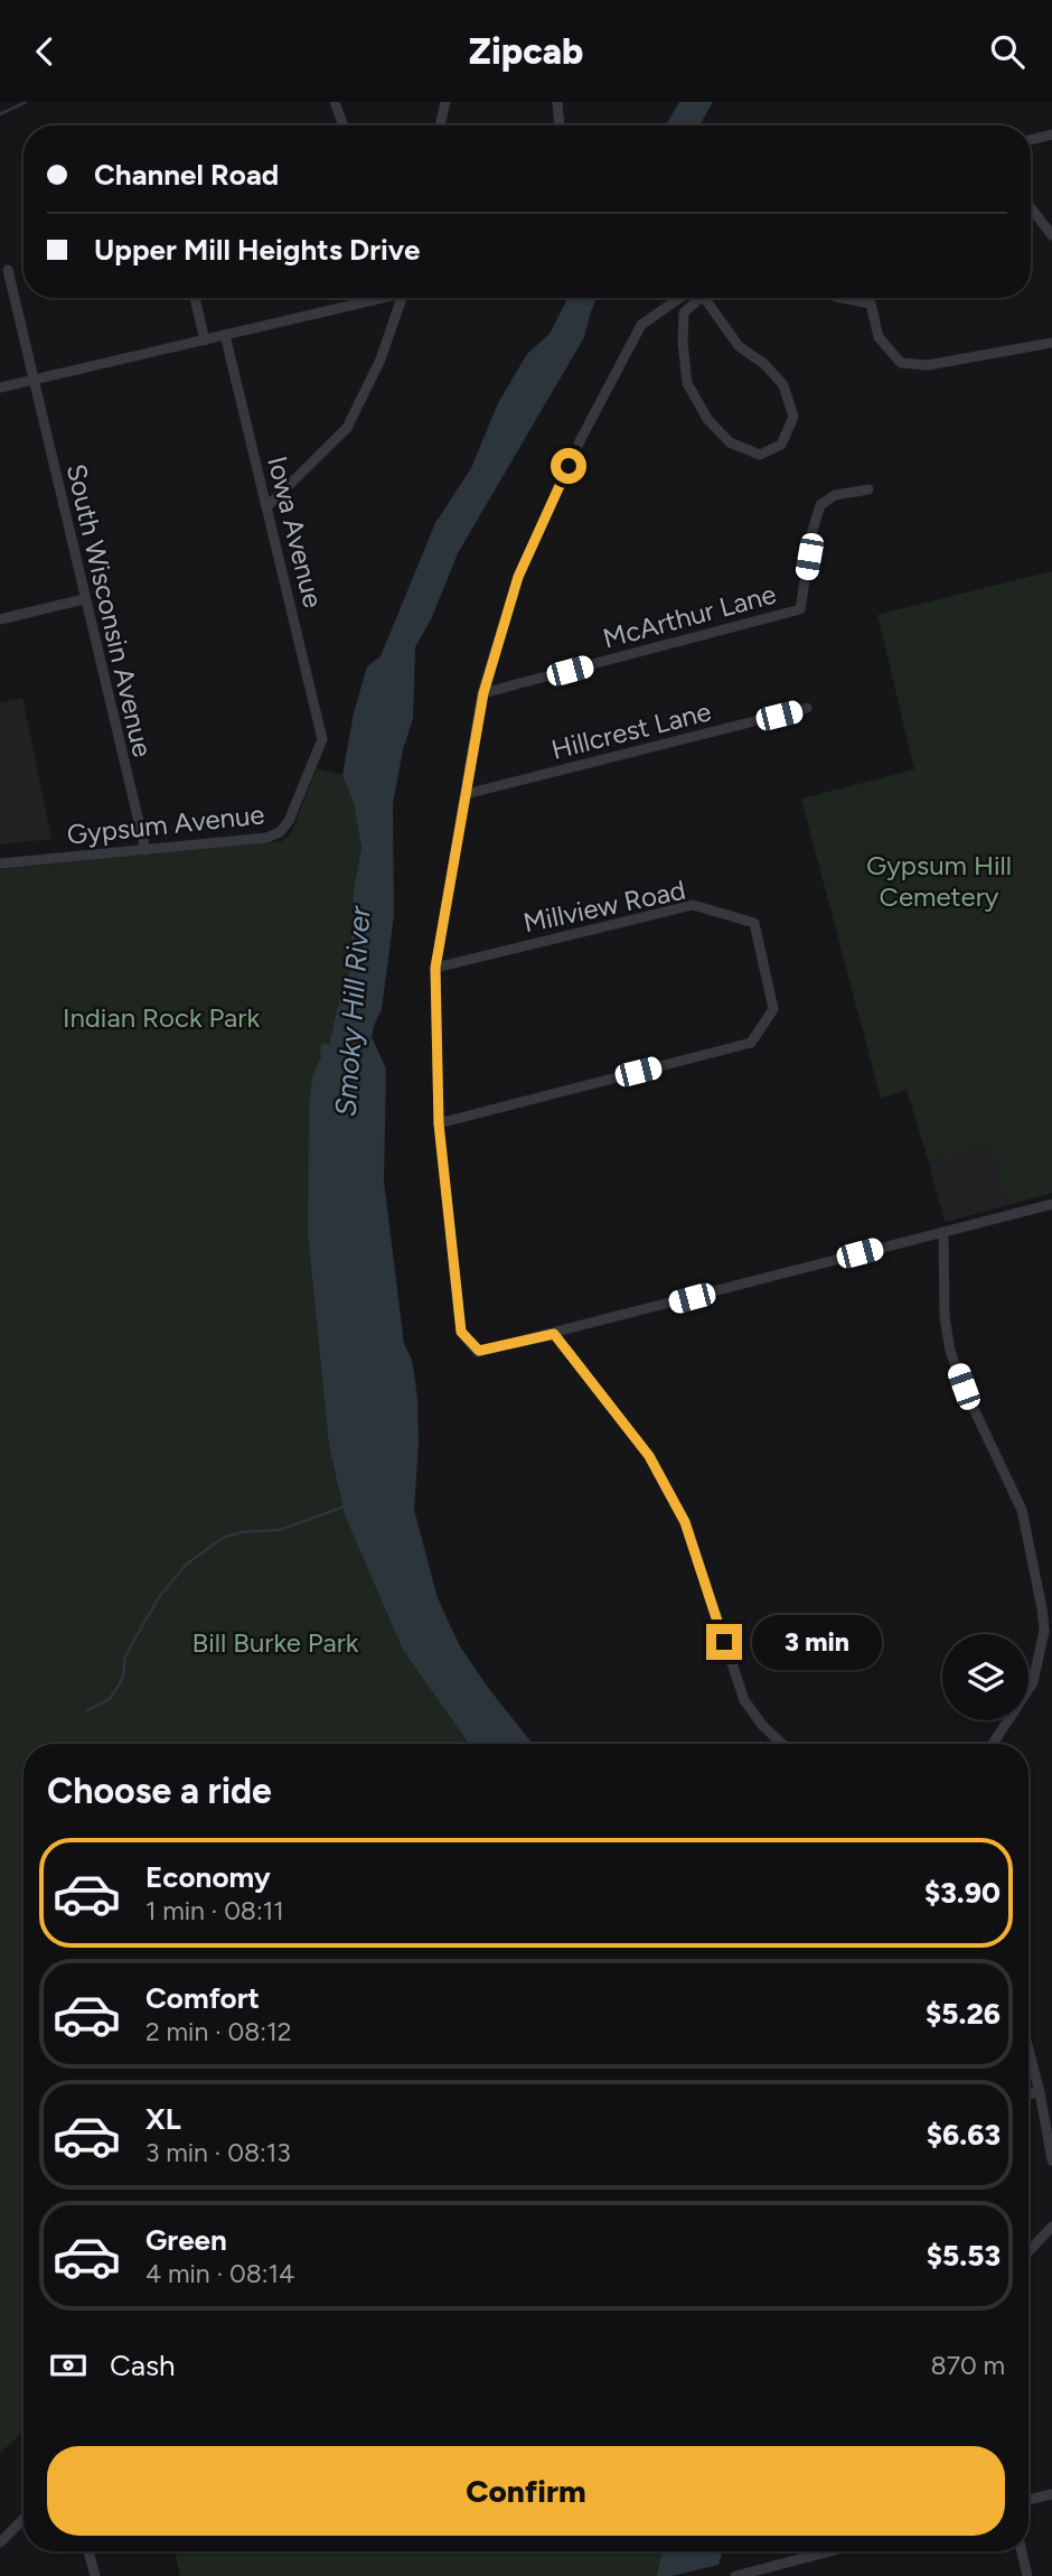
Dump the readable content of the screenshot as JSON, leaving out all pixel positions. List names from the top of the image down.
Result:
{
  "streets": {
    "street": [
      "Iowa Avenue",
      "South Wisconsin Avenue",
      "McArthur Lane",
      "Hillcrest Lane",
      "Gypsum Avenue",
      "Millview Road"
    ]
  },
  "crossings": [
    ["Iowa Avenue", "Gypsum Avenue"],
    ["South Wisconsin Avenue", "Gypsum Avenue"]
  ],
  "water": ["Smoky Hill River"],
  "parks": ["Gypsum Hill Cemetery", "Indian Rock Park", "Bill Burke Park"],
  "page": {
    "header": "Zipcab",
    "banner": ["Channel Road", "Upper Mill Heights Drive"],
    "bubble": "3 min",
    "heading": "Choose a ride",
    "list": [
      {
        "name": "Economy",
        "note": "1 min · 08:11",
        "value": "$3.90"
      },
      {
        "name": "Comfort",
        "note": "2 min · 08:12",
        "value": "$5.26"
      },
      {
        "name": "XL",
        "note": "3 min · 08:13",
        "value": "$6.63"
      },
      {
        "name": "Green",
        "note": "4 min · 08:14",
        "value": "$5.53"
      }
    ],
    "pay": ["Cash", "870 m"],
    "buttons": "Confirm"
  }
}
